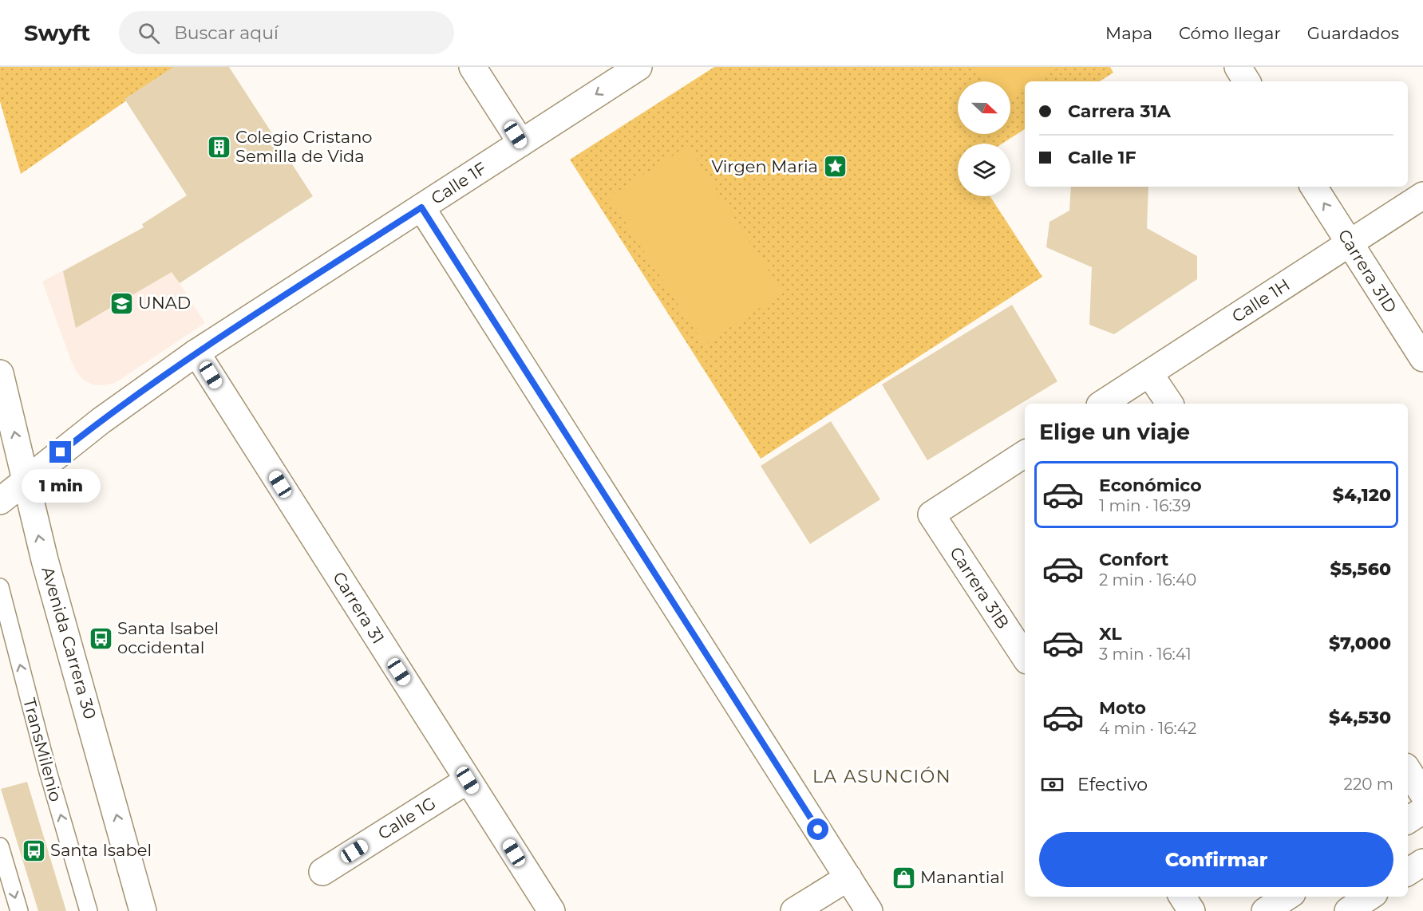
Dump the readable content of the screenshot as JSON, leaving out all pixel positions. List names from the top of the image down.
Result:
{
  "streets": {
    "main road": [
      "Calle 1F",
      "Carrera 31D",
      "Calle 1H",
      "Carrera 31B",
      "Carrera 31",
      "Avenida Carrera 30",
      "Calle 1G"
    ],
    "lane": ["TransMilenio"]
  },
  "crossings": [
    ["Calle 1F", "Carrera 31"],
    ["Calle 1F", "Avenida Carrera 30"],
    ["Carrera 31D", "Calle 1H"],
    ["Carrera 31", "Calle 1G"]
  ],
  "one_way": ["Avenida Carrera 30", "TransMilenio"],
  "districts": ["LA ASUNCIÓN"],
  "places": {
    "building": ["Colegio Cristano Semilla de Vida"],
    "place": ["Virgen Maria"],
    "school or university": ["UNAD"],
    "bus stop": ["Santa Isabel occidental", "Santa Isabel"],
    "shop": ["Manantial"]
  },
  "north": "right",
  "page": {
    "header": "Swyft",
    "search": "Buscar aquí",
    "nav": ["Mapa", "Cómo llegar", "Guardados"],
    "banner": ["Carrera 31A", "Calle 1F"],
    "heading": "Elige un viaje",
    "list": [
      {
        "name": "Económico",
        "note": "1 min · 16:39",
        "value": "$4,120"
      },
      {
        "name": "Confort",
        "note": "2 min · 16:40",
        "value": "$5,560"
      },
      {
        "name": "XL",
        "note": "3 min · 16:41",
        "value": "$7,000"
      },
      {
        "name": "Moto",
        "note": "4 min · 16:42",
        "value": "$4,530"
      }
    ],
    "bubble": "1 min",
    "pay": ["Efectivo", "220 m"],
    "buttons": "Confirmar"
  }
}
